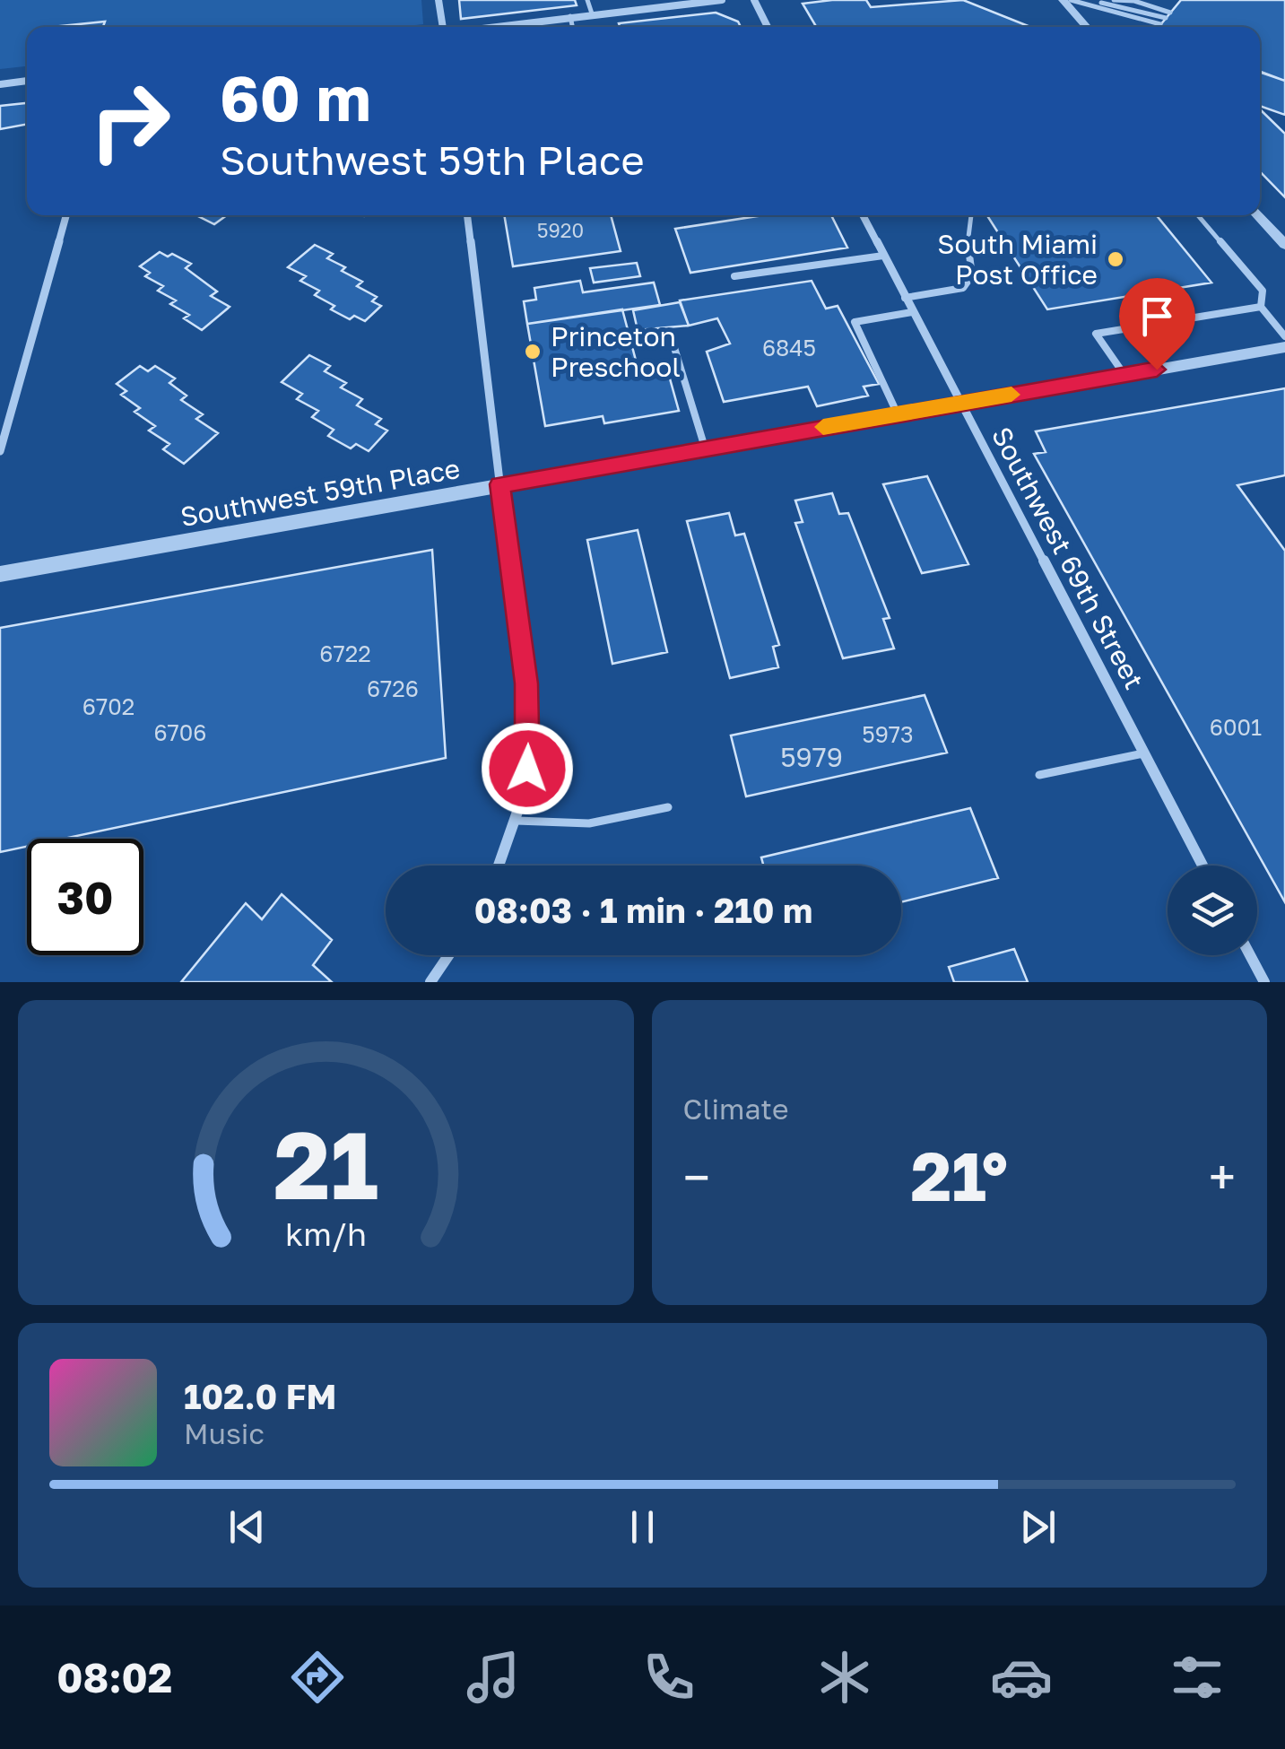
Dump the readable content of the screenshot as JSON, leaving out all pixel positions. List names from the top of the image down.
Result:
{
  "streets": {
    "street": ["Southwest 59th Place", "Southwest 69th Street"]
  },
  "crossings": [
    ["Southwest 59th Place", "Southwest 69th Street"]
  ],
  "places": ["South Miami Post Office", "Princeton Preschool"],
  "house_numbers": [
    "5920",
    "6845",
    "6722",
    "6726",
    "6702",
    "6001",
    "6706",
    "5973",
    "5979"
  ],
  "page": {
    "turn": ["60 m", "Southwest 59th Place"],
    "limit": "30",
    "trip": "08:03 · 1 min · 210 m",
    "tile": "Climate",
    "heat": ["−", "21°", "+"],
    "song": ["102.0 FM", "Music"],
    "tabs": "08:02",
    "gauge": ["21", "km/h"]
  }
}
